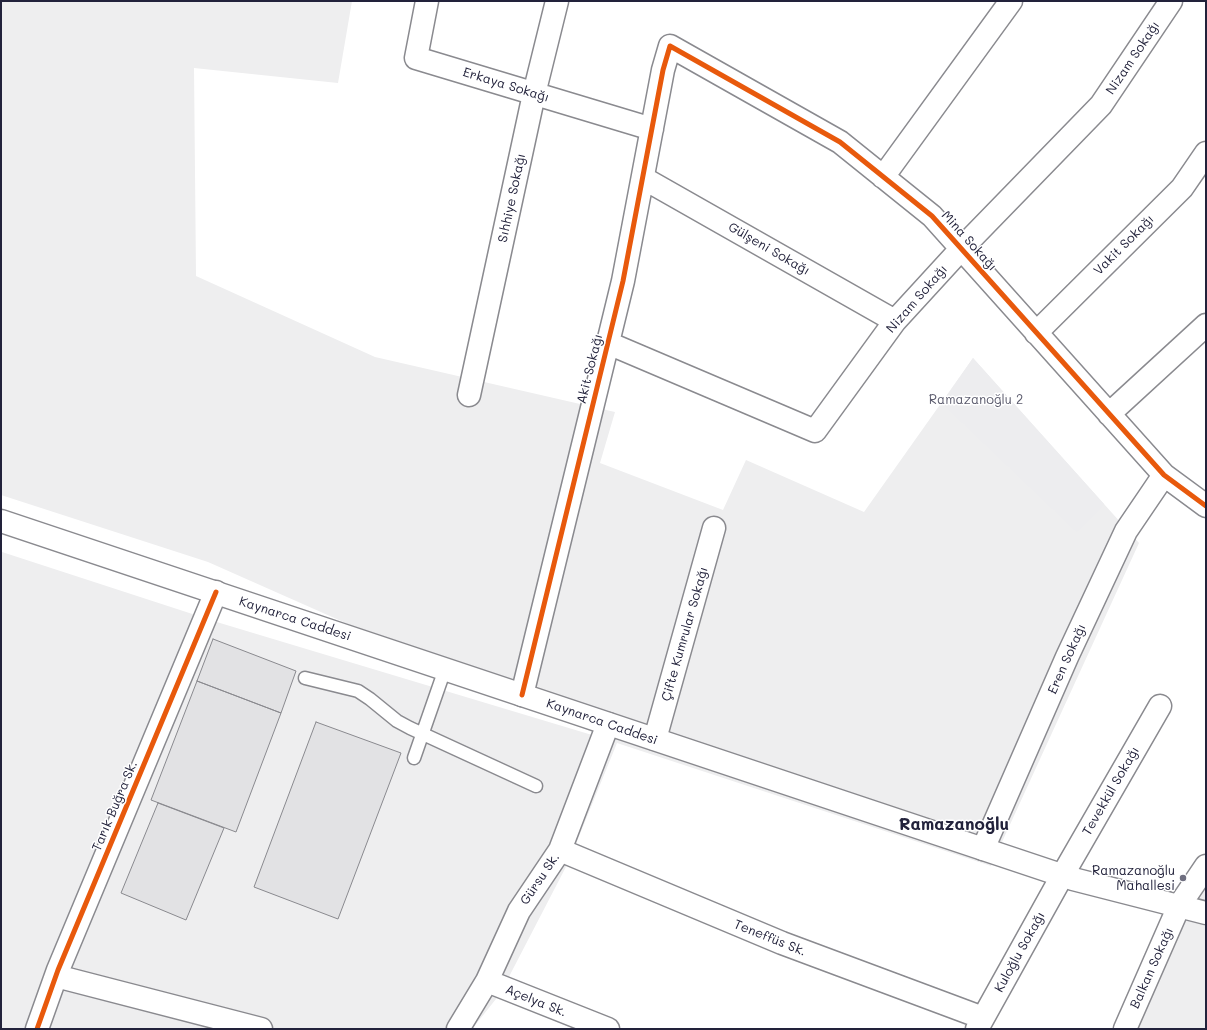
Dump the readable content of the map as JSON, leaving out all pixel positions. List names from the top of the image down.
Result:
{
  "streets": {
    "street": [
      "Nizam Sokağı",
      "Erkaya Sokağı",
      "Sıhhiye Sokağı",
      "Mina Sokağı",
      "Vakit Sokağı",
      "Gülşeni Sokağı",
      "Akit Sokağı",
      "Kaynarca Caddesi",
      "Çifte Kumrular Sokağı",
      "Eren Sokağı",
      "Tevekkül Sokağı",
      "Tarık Buğra Sk.",
      "Gürsu Sk.",
      "Teneffüs Sk.",
      "Kuloğlu Sokağı",
      "Balkan Sokağı",
      "Açelya Sk."
    ]
  },
  "crossings": [
    ["Nizam Sokağı", "Mina Sokağı"],
    ["Nizam Sokağı", "Gülşeni Sokağı"],
    ["Nizam Sokağı", "Akit Sokağı"],
    ["Erkaya Sokağı", "Sıhhiye Sokağı"],
    ["Erkaya Sokağı", "Akit Sokağı"],
    ["Mina Sokağı", "Vakit Sokağı"],
    ["Mina Sokağı", "Akit Sokağı"],
    ["Mina Sokağı", "Eren Sokağı"],
    ["Gülşeni Sokağı", "Akit Sokağı"],
    ["Akit Sokağı", "Kaynarca Caddesi"],
    ["Kaynarca Caddesi", "Çifte Kumrular Sokağı"],
    ["Kaynarca Caddesi", "Eren Sokağı"],
    ["Kaynarca Caddesi", "Tevekkül Sokağı"],
    ["Kaynarca Caddesi", "Tarık Buğra Sk."],
    ["Kaynarca Caddesi", "Gürsu Sk."],
    ["Kaynarca Caddesi", "Kuloğlu Sokağı"],
    ["Kaynarca Caddesi", "Balkan Sokağı"],
    ["Tevekkül Sokağı", "Kuloğlu Sokağı"],
    ["Gürsu Sk.", "Teneffüs Sk."],
    ["Gürsu Sk.", "Açelya Sk."],
    ["Teneffüs Sk.", "Kuloğlu Sokağı"]
  ],
  "districts": ["Ramazanoğlu"],
  "parks": ["Ramazanoğlu 2"],
  "places": ["Ramazanoğlu Mahallesi"]
}
